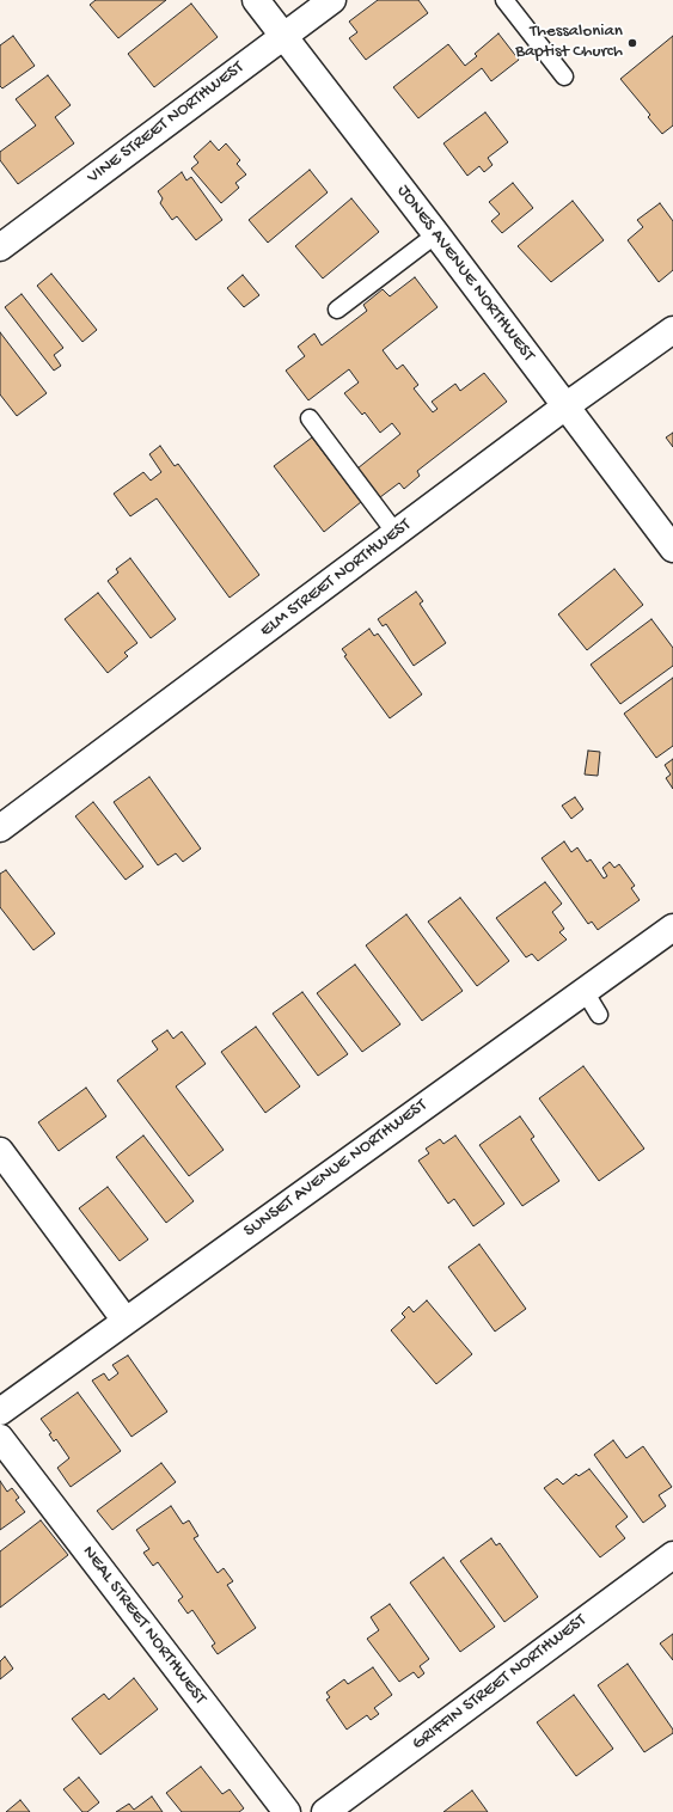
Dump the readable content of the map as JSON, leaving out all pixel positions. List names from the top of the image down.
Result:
{
  "streets": {
    "street": [
      "VINE STREET NORTHWEST",
      "JONES AVENUE NORTHWEST",
      "ELM STREET NORTHWEST",
      "SUNSET AVENUE NORTHWEST",
      "NEAL STREET NORTHWEST",
      "GRIFFIN STREET NORTHWEST"
    ]
  },
  "crossings": [
    ["VINE STREET NORTHWEST", "JONES AVENUE NORTHWEST"],
    ["JONES AVENUE NORTHWEST", "ELM STREET NORTHWEST"]
  ],
  "places": ["Thessalonian Baptist Church"]
}
